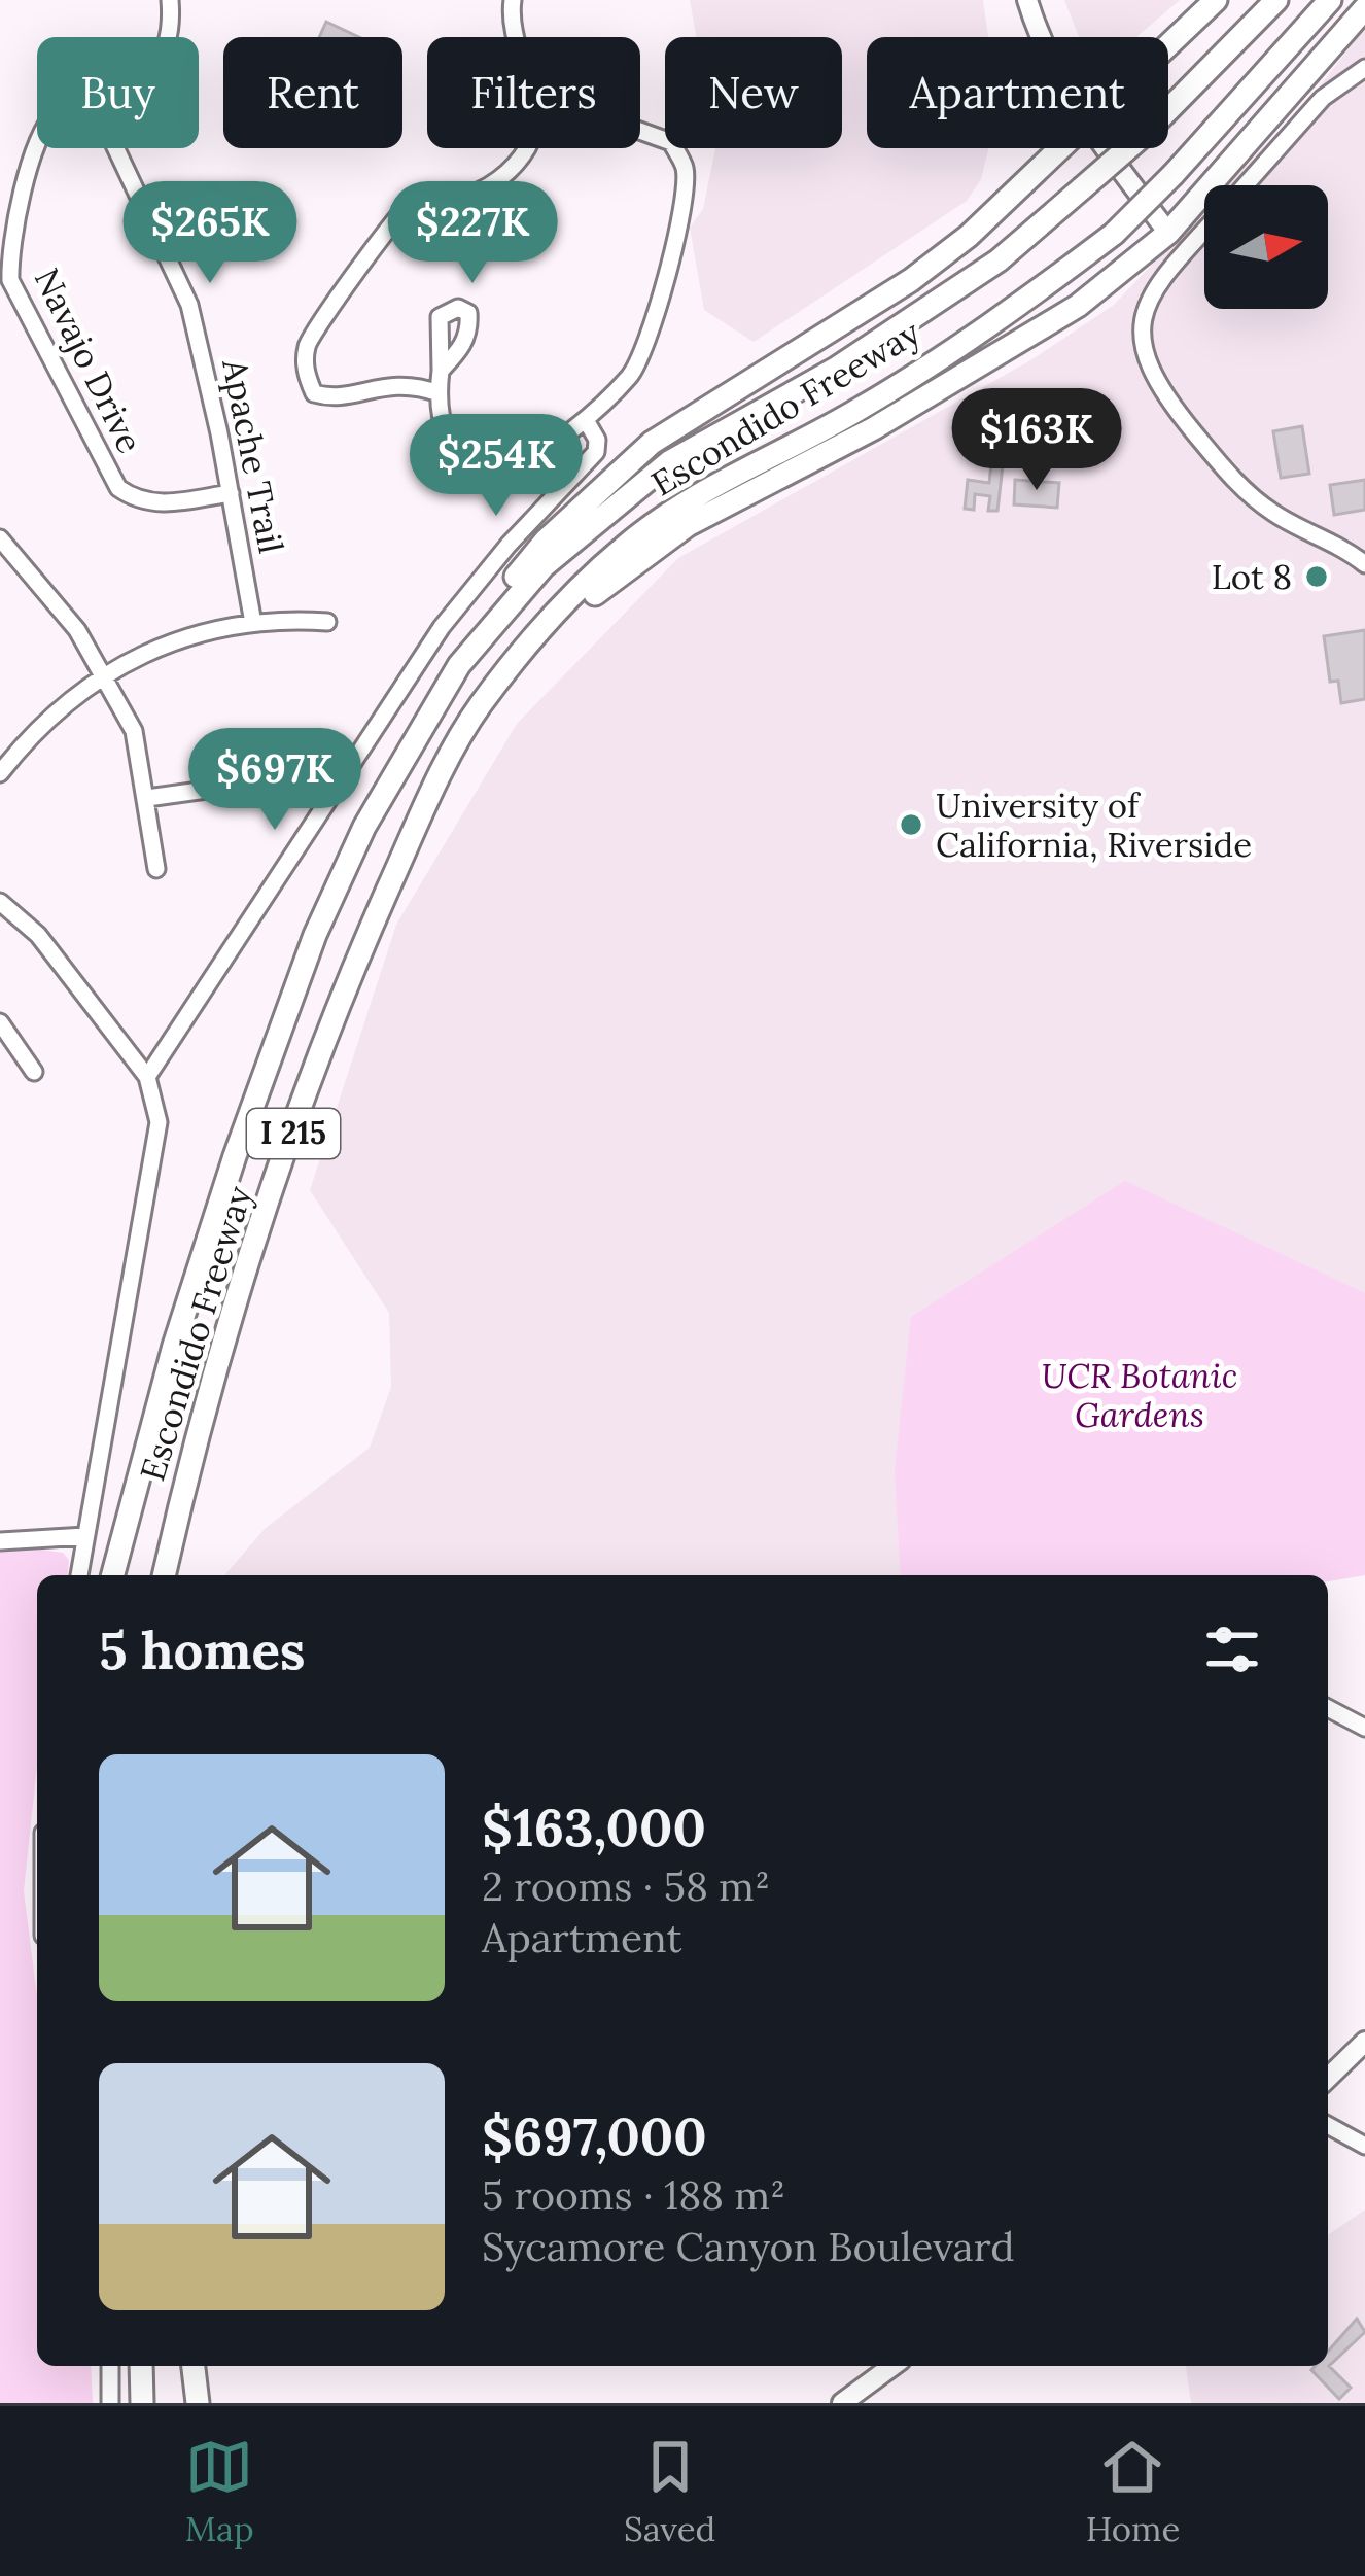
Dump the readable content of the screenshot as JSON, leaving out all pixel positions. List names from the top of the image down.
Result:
{
  "streets": {
    "highway": ["Escondido Freeway", "I 215"],
    "street": ["Navajo Drive", "Apache Trail"]
  },
  "crossings": [
    ["Navajo Drive", "Apache Trail"]
  ],
  "parks": ["UCR Botanic Gardens"],
  "places": ["Lot 8", "University of California, Riverside"],
  "north": "right",
  "page": {
    "chip": [
      "Buy",
      "Rent",
      "Filters",
      "New",
      "Apartment"
    ],
    "price": [
      "$265K",
      "$227K",
      "$163K",
      "$254K",
      "$697K"
    ],
    "heading": "5 homes",
    "list": [
      {
        "name": "$163,000",
        "note": "2 rooms · 58 m² · Apartment"
      },
      {
        "name": "$697,000",
        "note": "5 rooms · 188 m² · Sycamore Canyon Boulevard"
      }
    ],
    "tabs": ["Map", "Saved", "Home"]
  }
}
